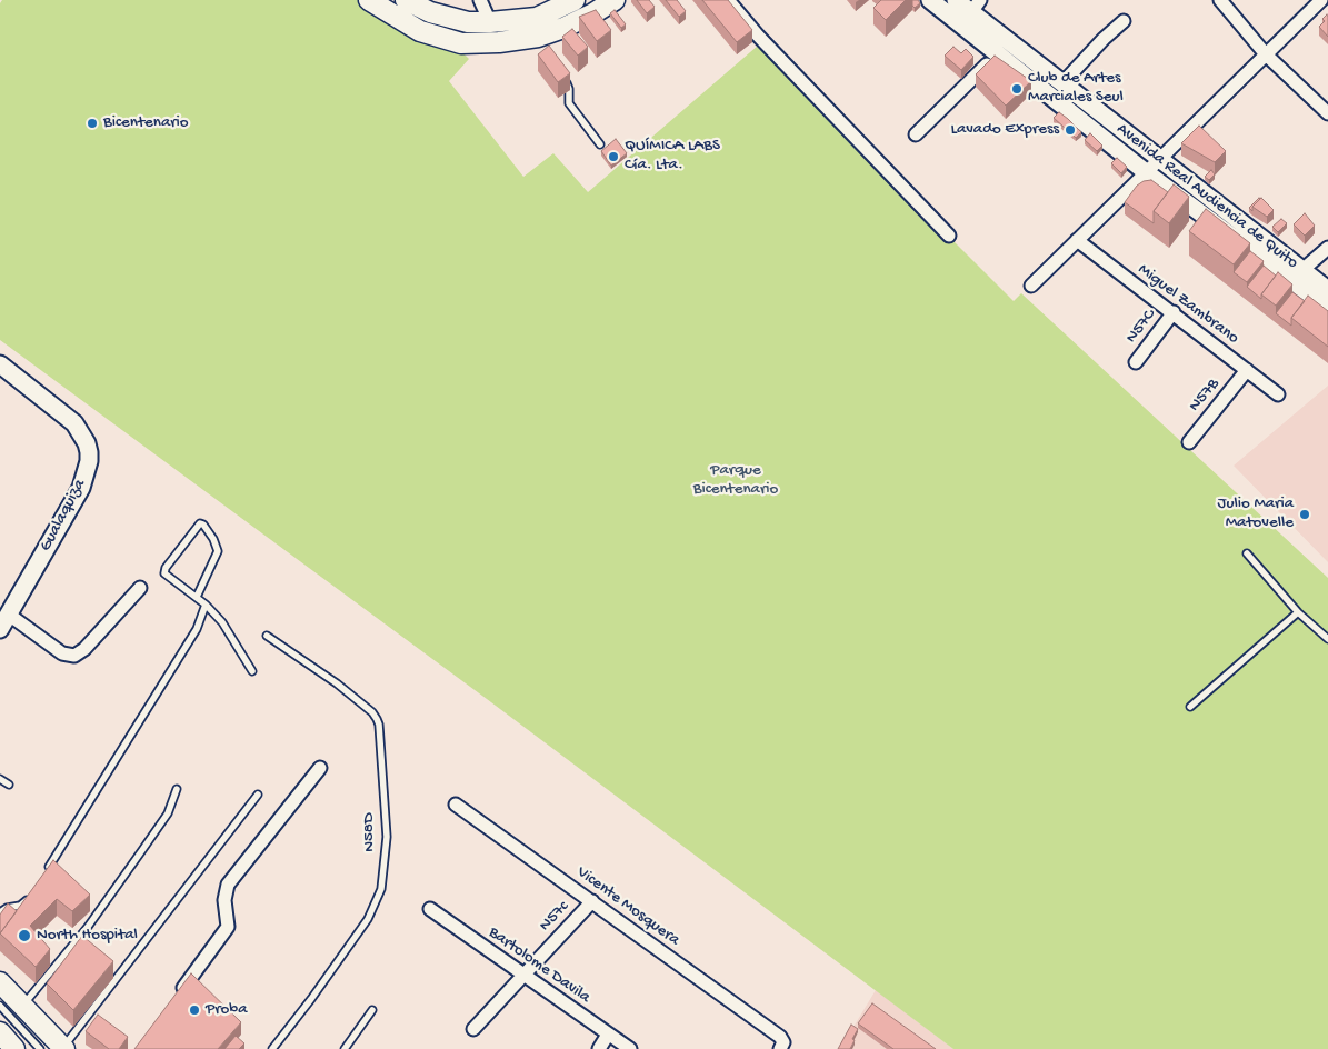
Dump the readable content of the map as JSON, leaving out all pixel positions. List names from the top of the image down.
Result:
{
  "streets": {
    "main road": ["Avenida Real Audiencia de Quito", "Gualaquiza"],
    "street": [
      "Miguel Zambrano",
      "N57C",
      "N57B",
      "Vicente Mosquera",
      "N57c",
      "Bartolome Davila"
    ],
    "lane": ["N58D"]
  },
  "crossings": [
    ["Miguel Zambrano", "N57C"],
    ["Miguel Zambrano", "N57B"],
    ["Vicente Mosquera", "N57c"],
    ["N57c", "Bartolome Davila"]
  ],
  "parks": ["Parque Bicentenario"],
  "places": [
    "Club de Artes Marciales Seul",
    "Bicentenario",
    "Lavado Express",
    "QUÍMICA LABS Cía. Lta.",
    "Julio Maria Matovelle",
    "North Hospital",
    "Proba"
  ]
}
